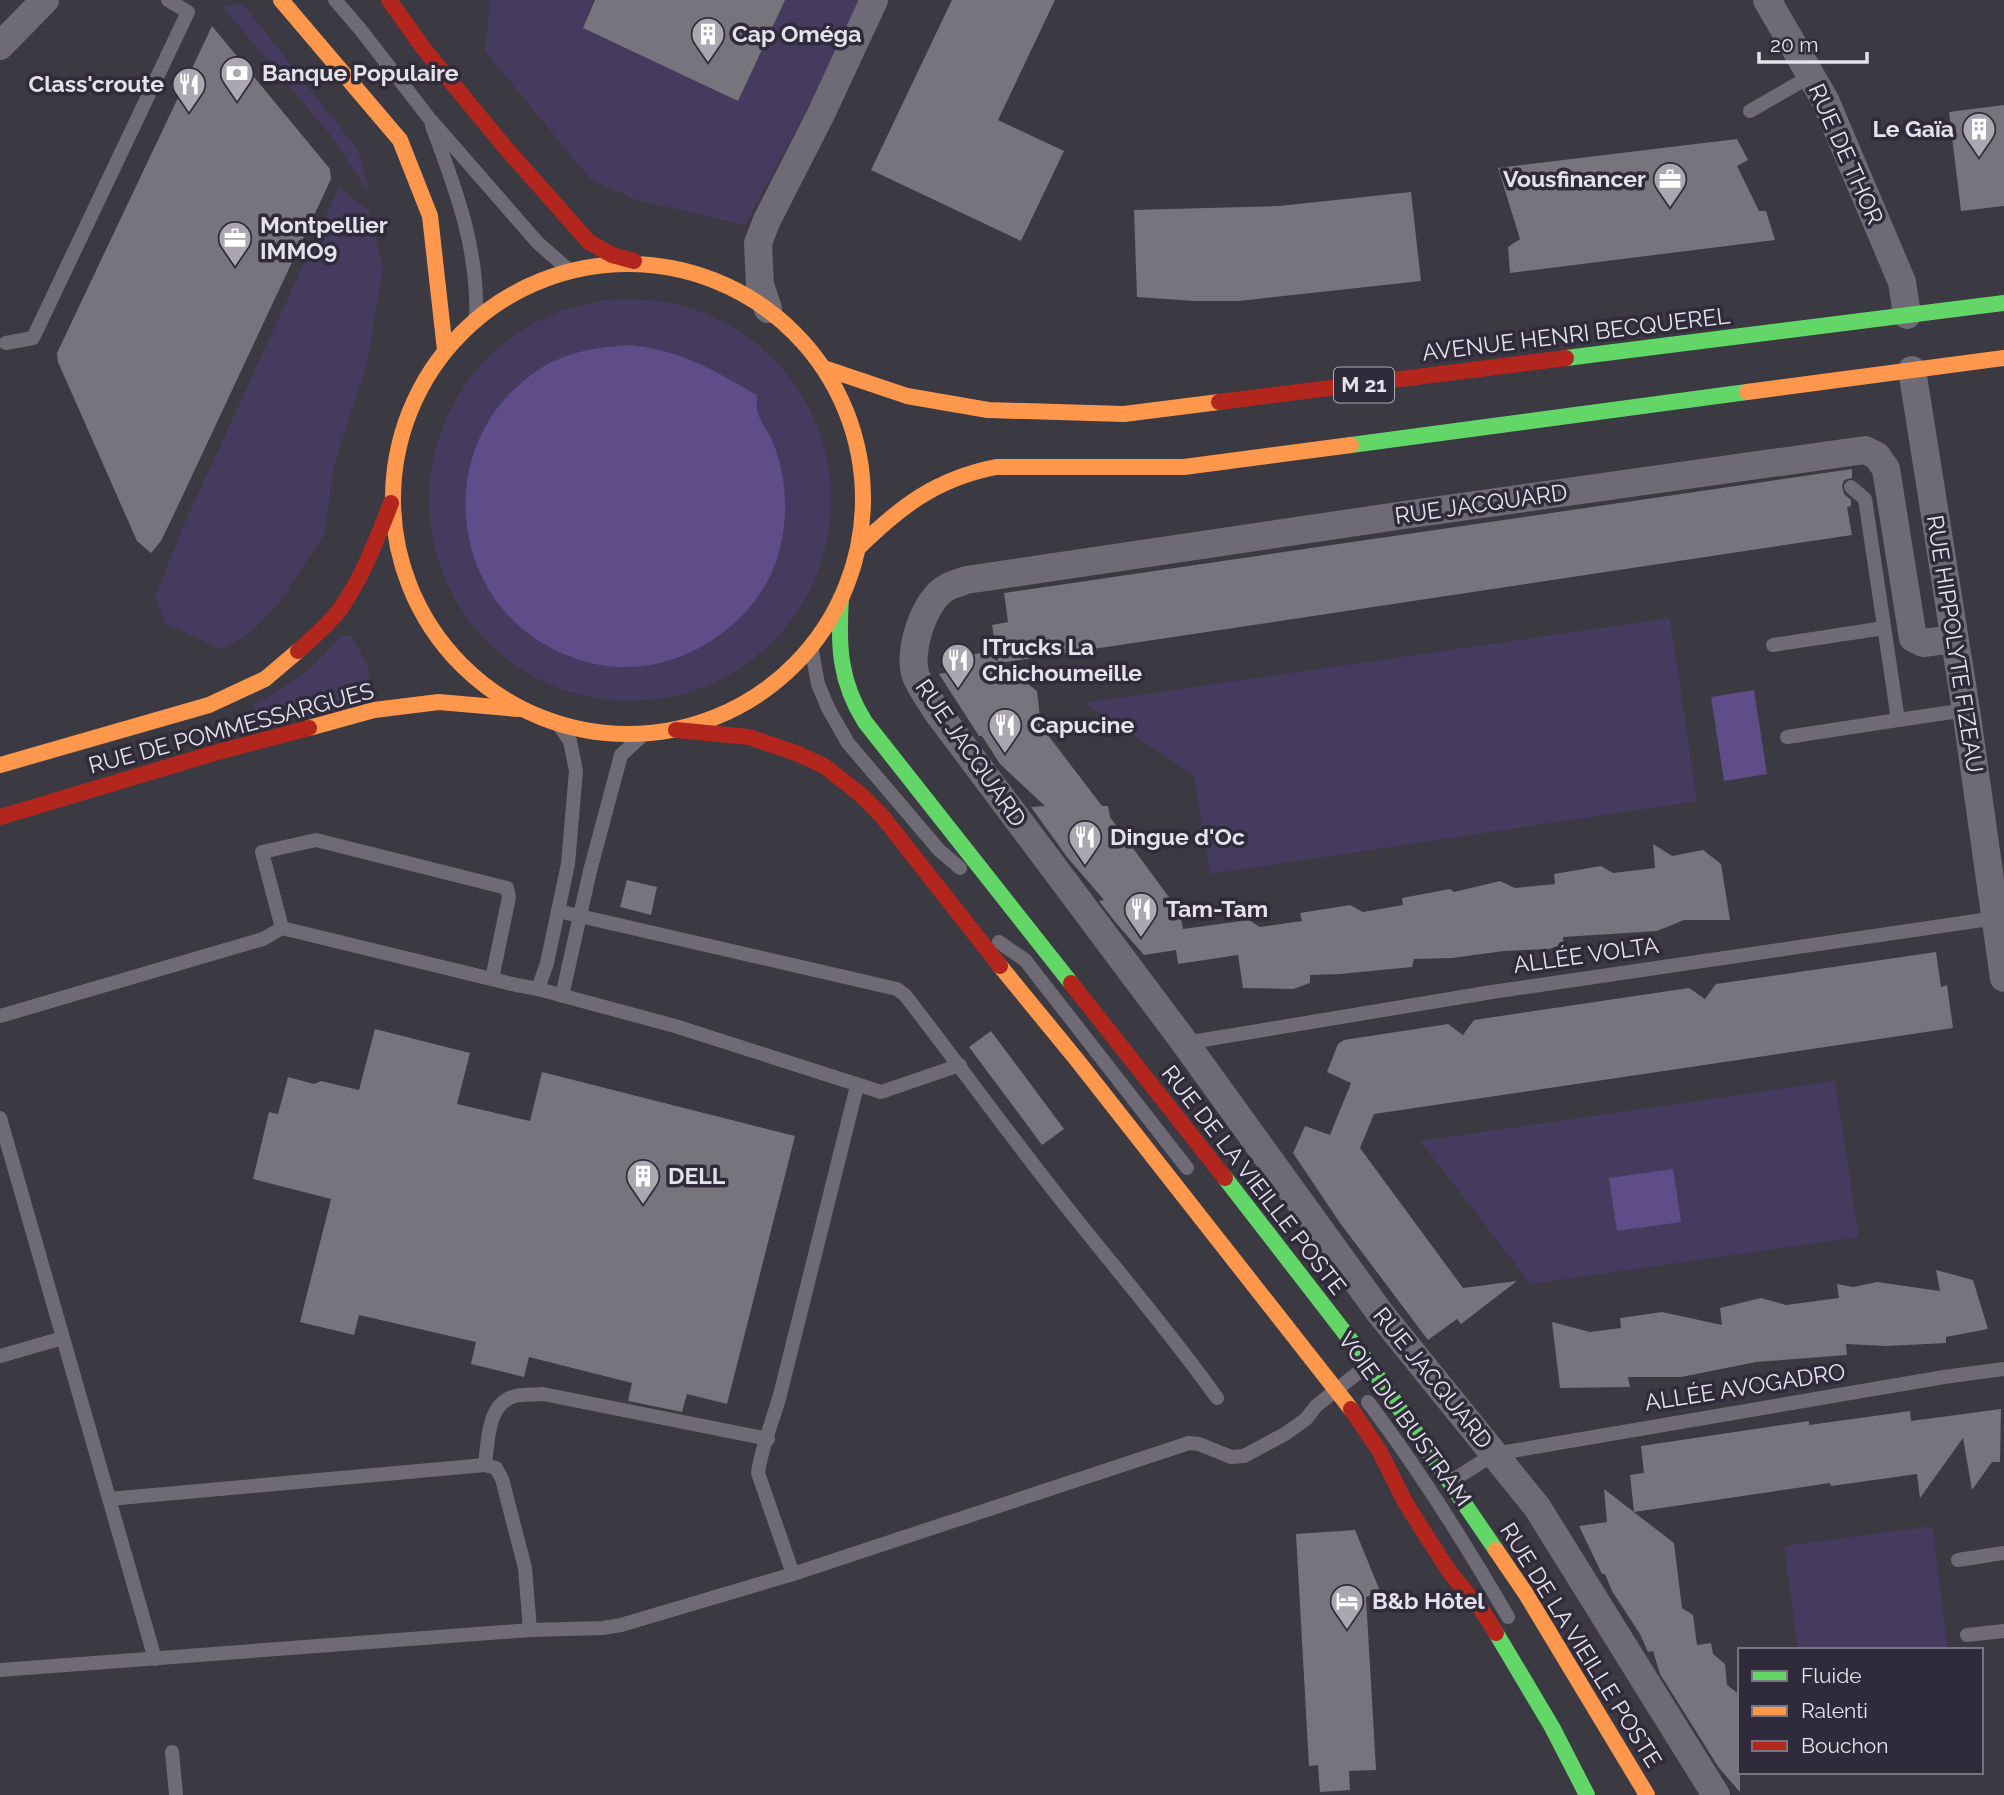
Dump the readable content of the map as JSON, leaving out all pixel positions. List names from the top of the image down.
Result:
{
  "streets": {
    "main road": [
      "AVENUE HENRI BECQUEREL",
      "M 21",
      "RUE DE POMMESSARGUES",
      "RUE DE LA VIEILLE POSTE"
    ],
    "street": ["RUE DE THOR", "RUE JACQUARD", "RUE HIPPOLYTE FIZEAU"],
    "lane": ["ALLÉE VOLTA", "ALLÉE AVOGADRO", "VOIE DU BUSTRAM"]
  },
  "crossings": [
    ["RUE DE THOR", "AVENUE HENRI BECQUEREL"],
    ["RUE JACQUARD", "RUE HIPPOLYTE FIZEAU"],
    ["RUE JACQUARD", "ALLÉE VOLTA"],
    ["RUE JACQUARD", "ALLÉE AVOGADRO"],
    ["RUE HIPPOLYTE FIZEAU", "ALLÉE VOLTA"]
  ],
  "places": {
    "building": ["Cap Oméga", "Le Gaïa", "DELL"],
    "bank": ["Banque Populaire"],
    "restaurant": [
      "Class'croute",
      "ITrucks La Chichoumeille",
      "Capucine",
      "Dingue d'Oc",
      "Tam-Tam"
    ],
    "office": ["Vousfinancer", "Montpellier IMMO9"],
    "hotel": ["B&b Hôtel"]
  },
  "legend": ["Fluide", "Ralenti", "Bouchon"],
  "scale_bar": "20 m"
}
